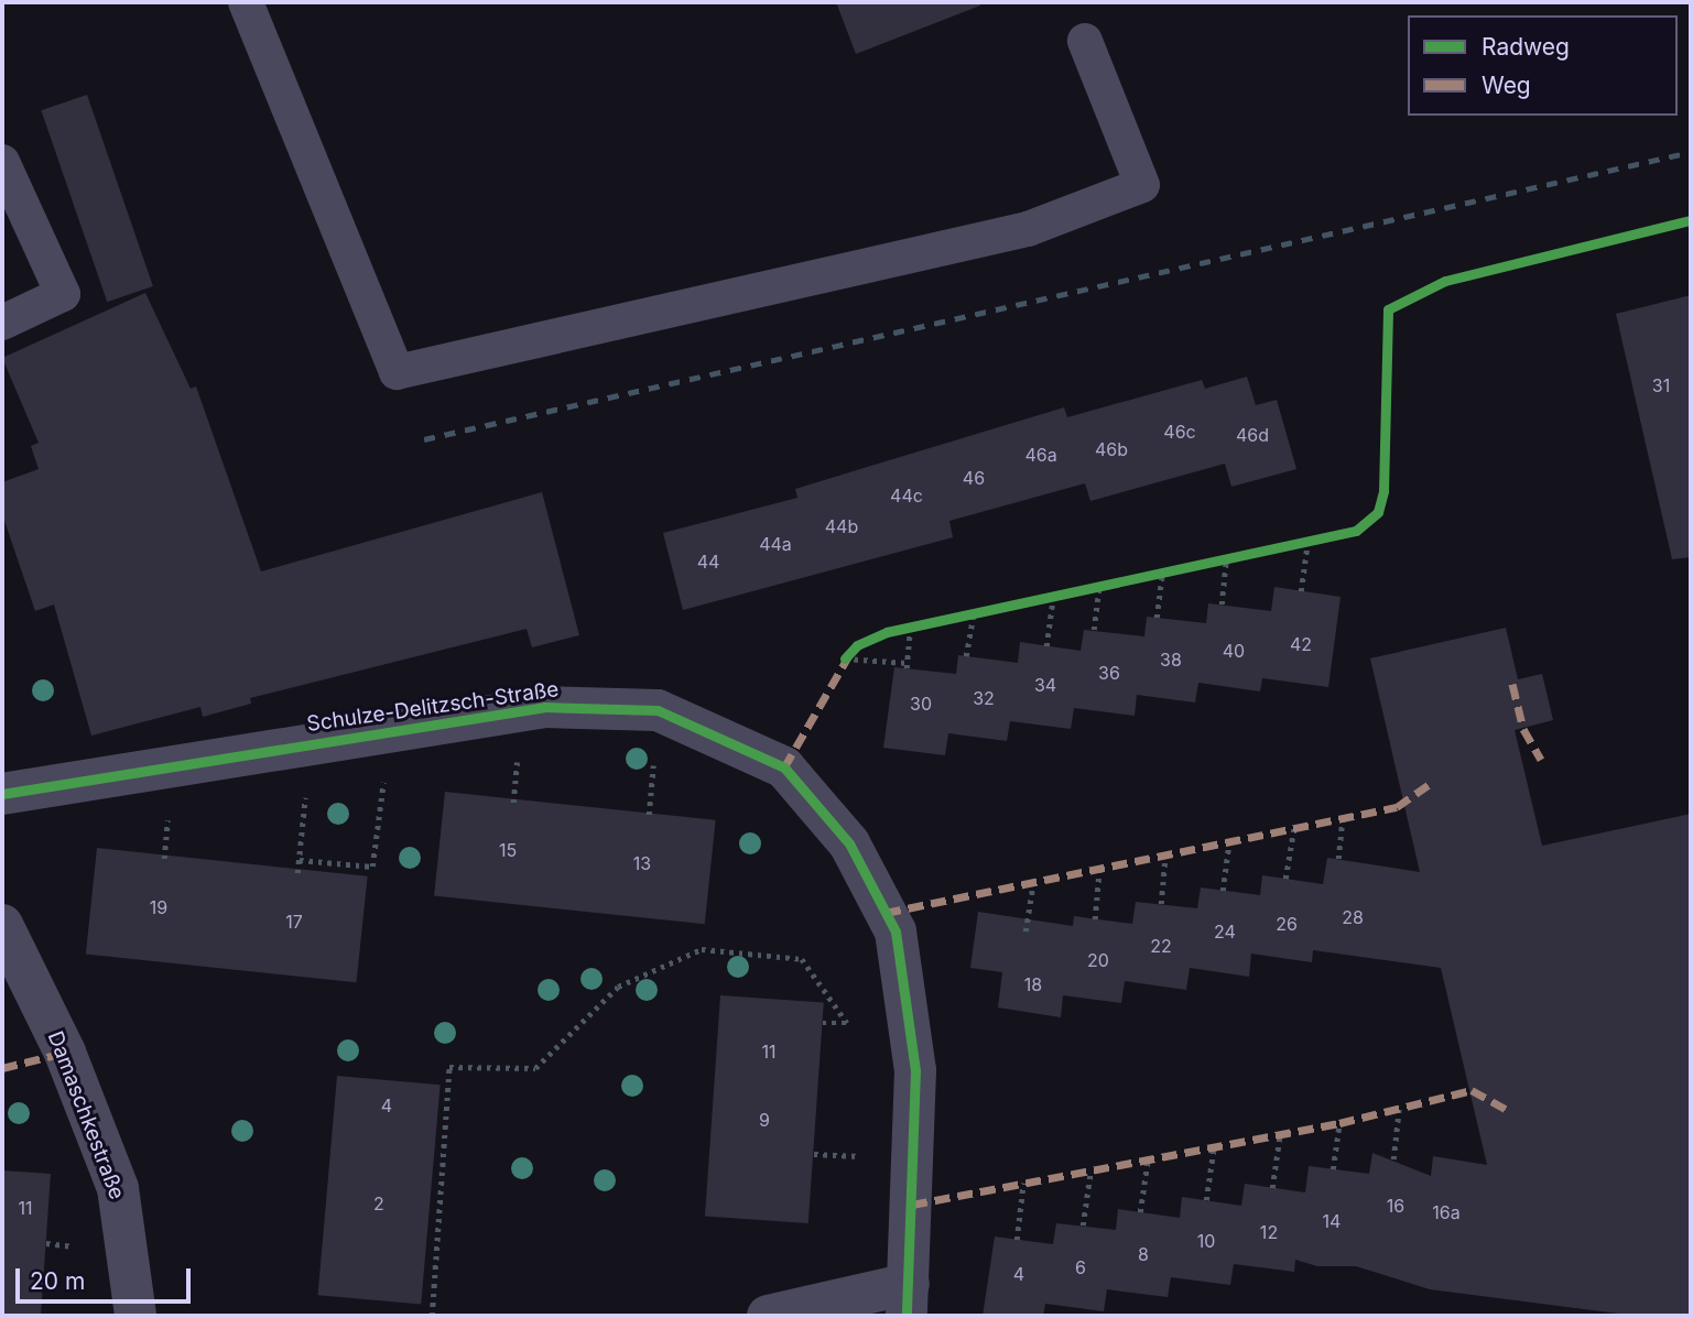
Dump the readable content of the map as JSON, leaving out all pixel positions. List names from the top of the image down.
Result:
{
  "streets": {
    "street": ["Schulze-Delitzsch-Straße", "Damaschkestraße"]
  },
  "house_numbers": [
    "31",
    "46c",
    "46d",
    "46b",
    "46a",
    "46",
    "44c",
    "44b",
    "44a",
    "44",
    "42",
    "40",
    "38",
    "36",
    "34",
    "32",
    "30",
    "15",
    "13",
    "19",
    "28",
    "17",
    "26",
    "24",
    "22",
    "20",
    "18",
    "11",
    "4",
    "9",
    "2",
    "16",
    "11",
    "16a",
    "14",
    "12",
    "10",
    "8",
    "6",
    "4"
  ],
  "legend": ["Radweg", "Weg"],
  "scale_bar": "20 m"
}
